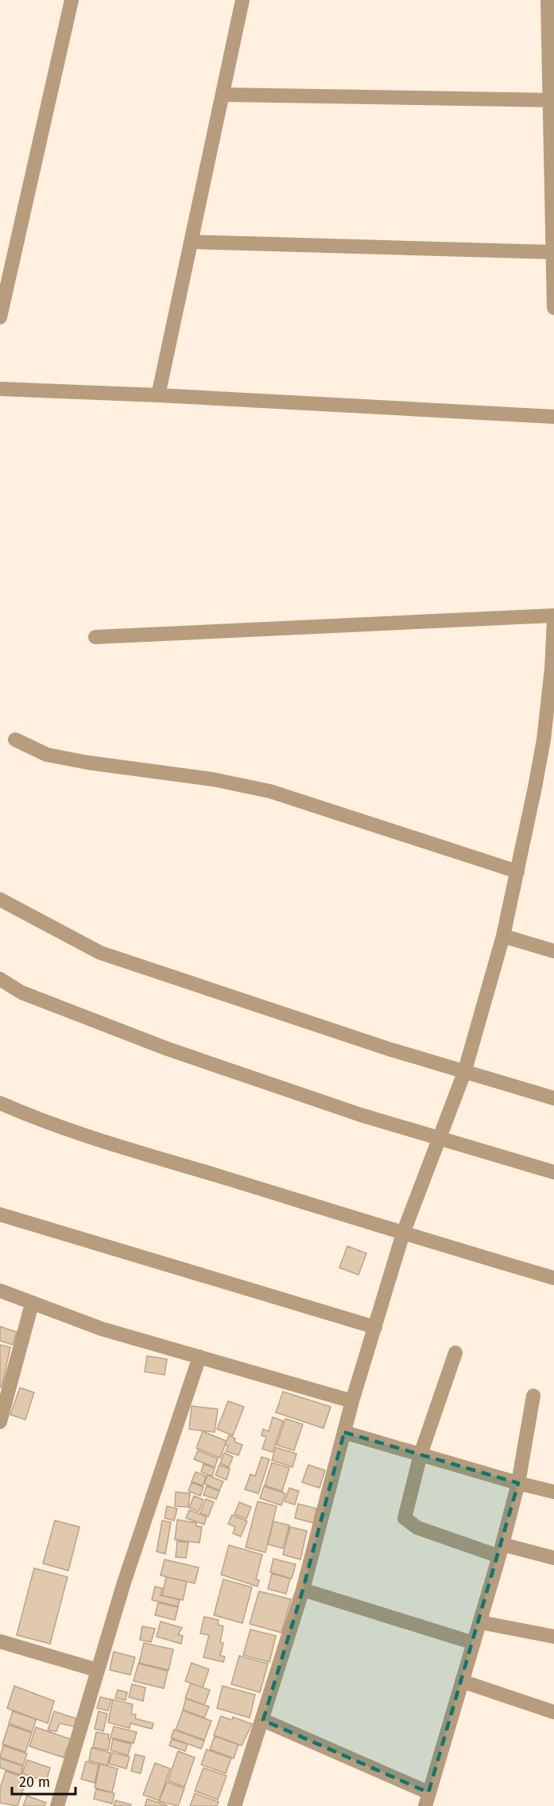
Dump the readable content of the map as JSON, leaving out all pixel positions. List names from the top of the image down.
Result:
{
  "scale_bar": "20 m"
}
